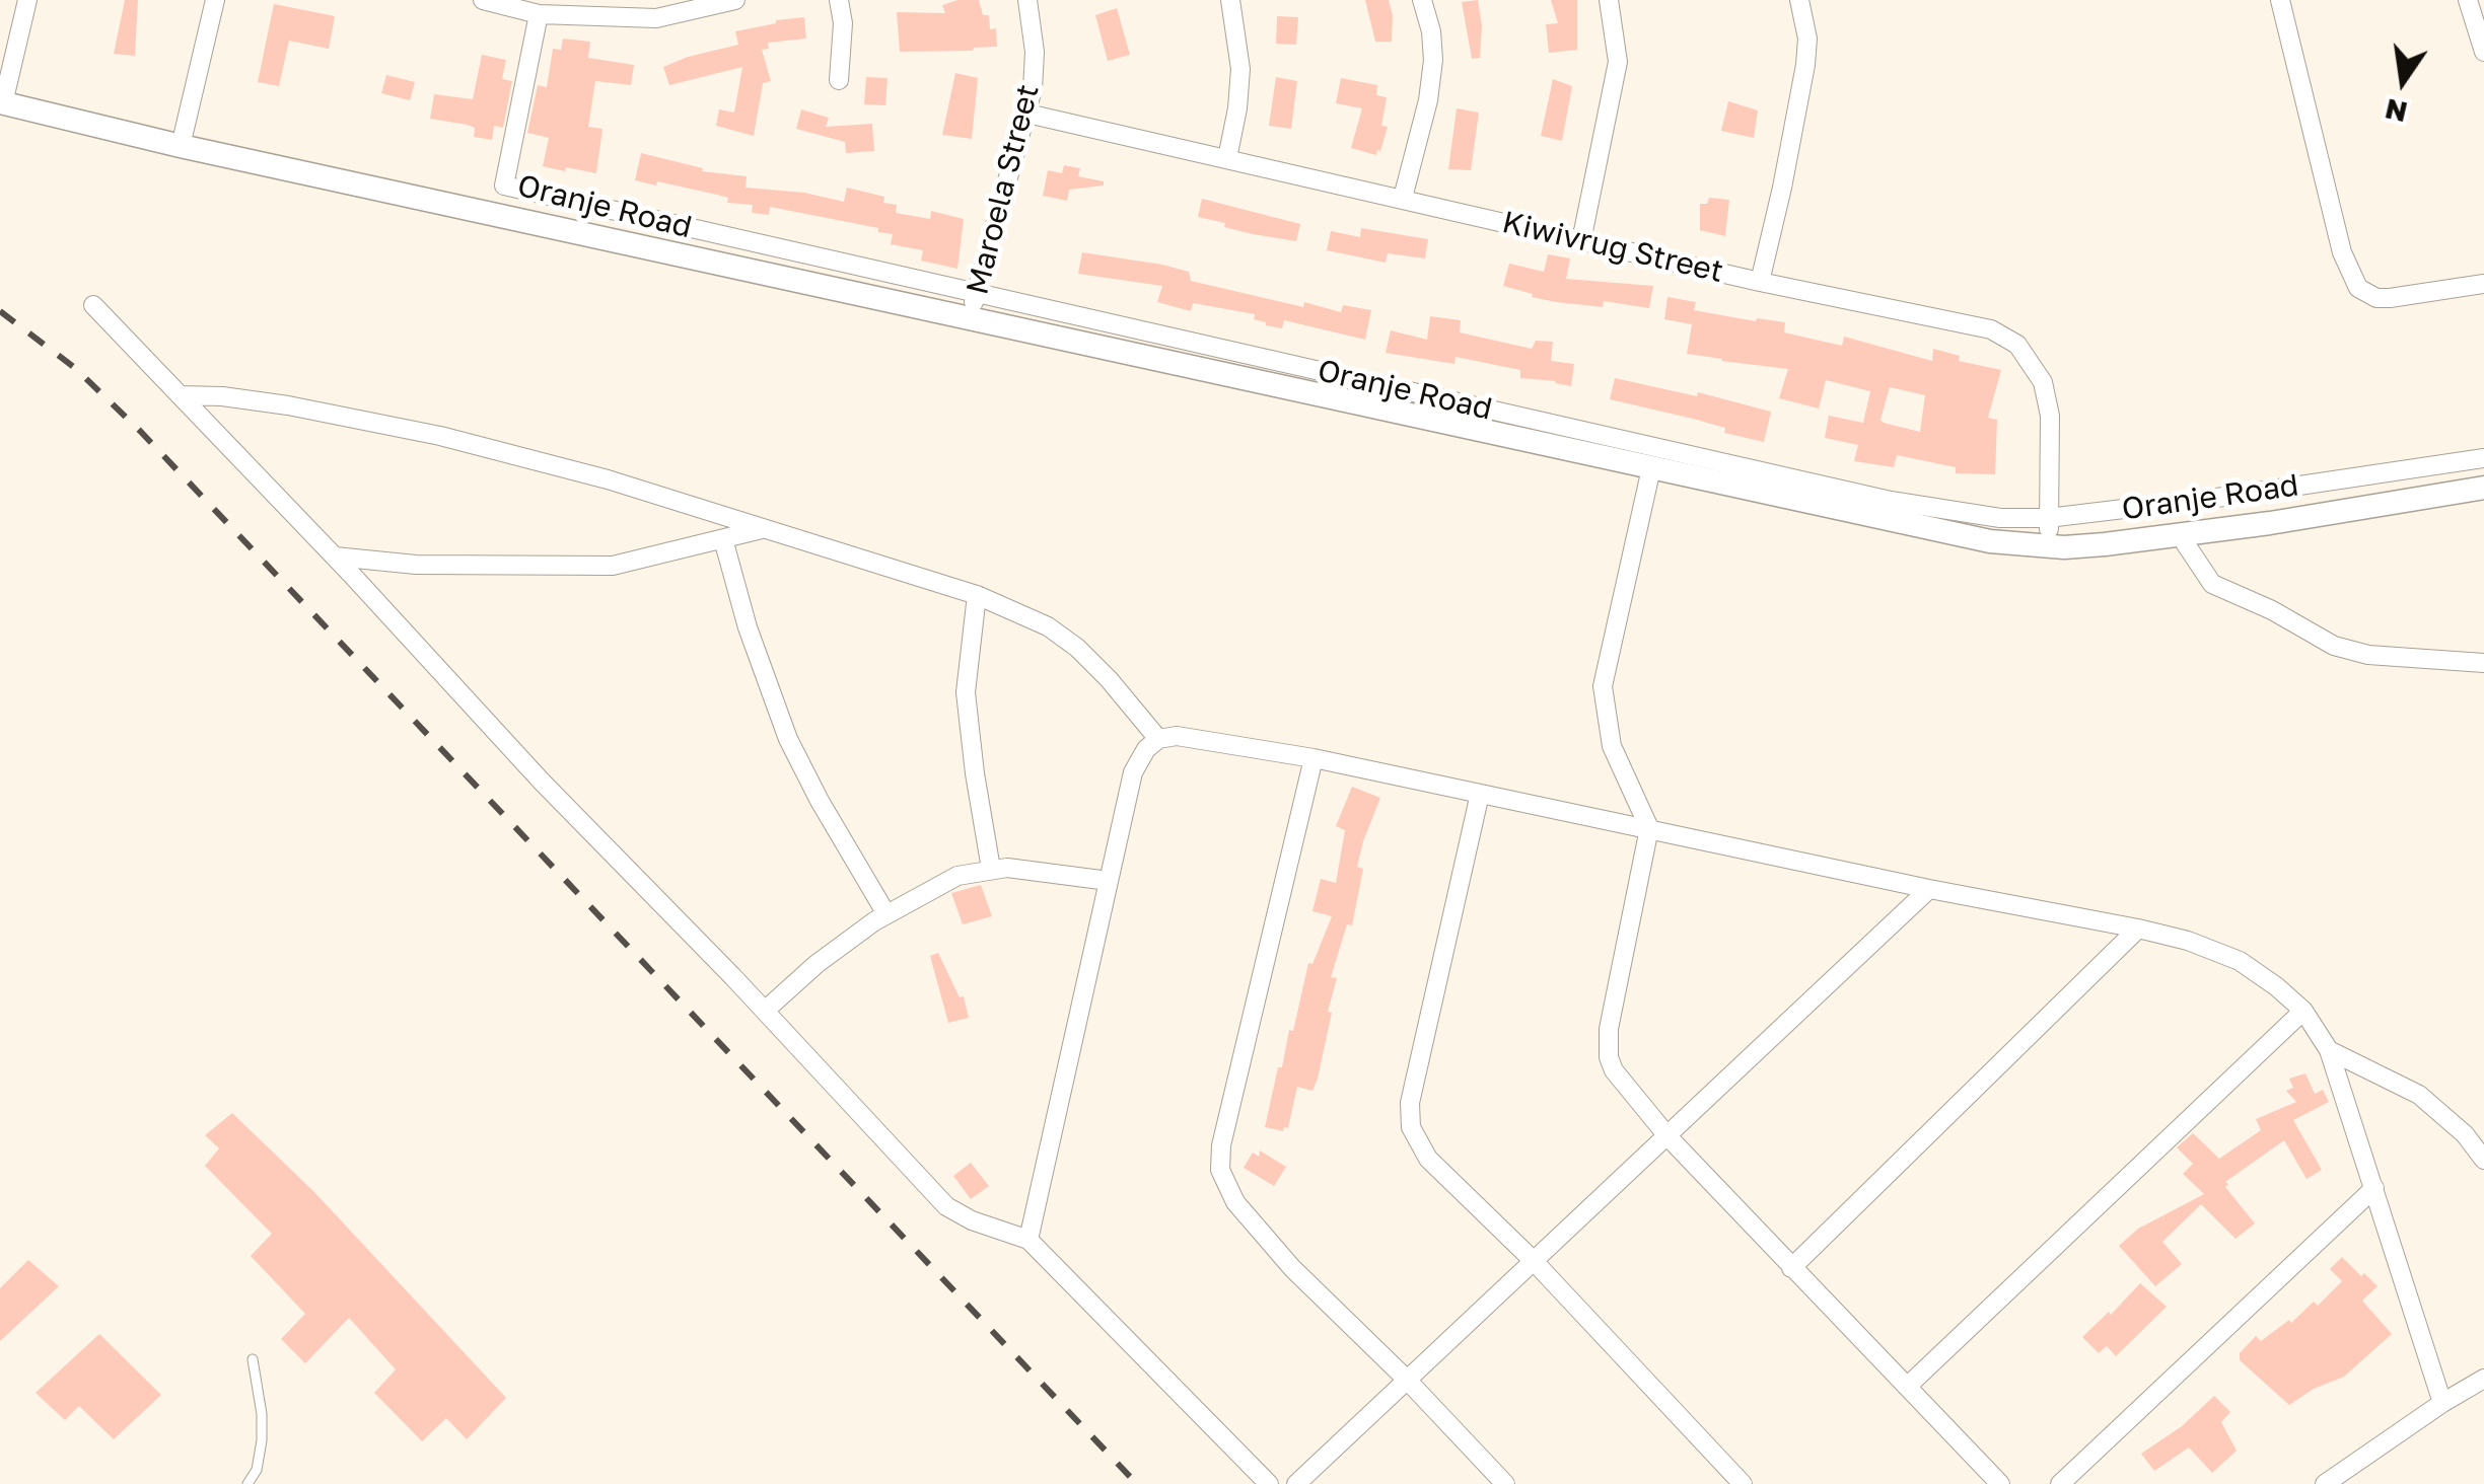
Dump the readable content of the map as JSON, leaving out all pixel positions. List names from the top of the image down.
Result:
{
  "streets": {
    "street": ["Maroela Street", "Oranje Road", "Kiwivrug Street"]
  },
  "crossings": [
    ["Maroela Street", "Oranje Road"],
    ["Maroela Street", "Kiwivrug Street"],
    ["Oranje Road", "Kiwivrug Street"]
  ],
  "north": "bottom"
}
